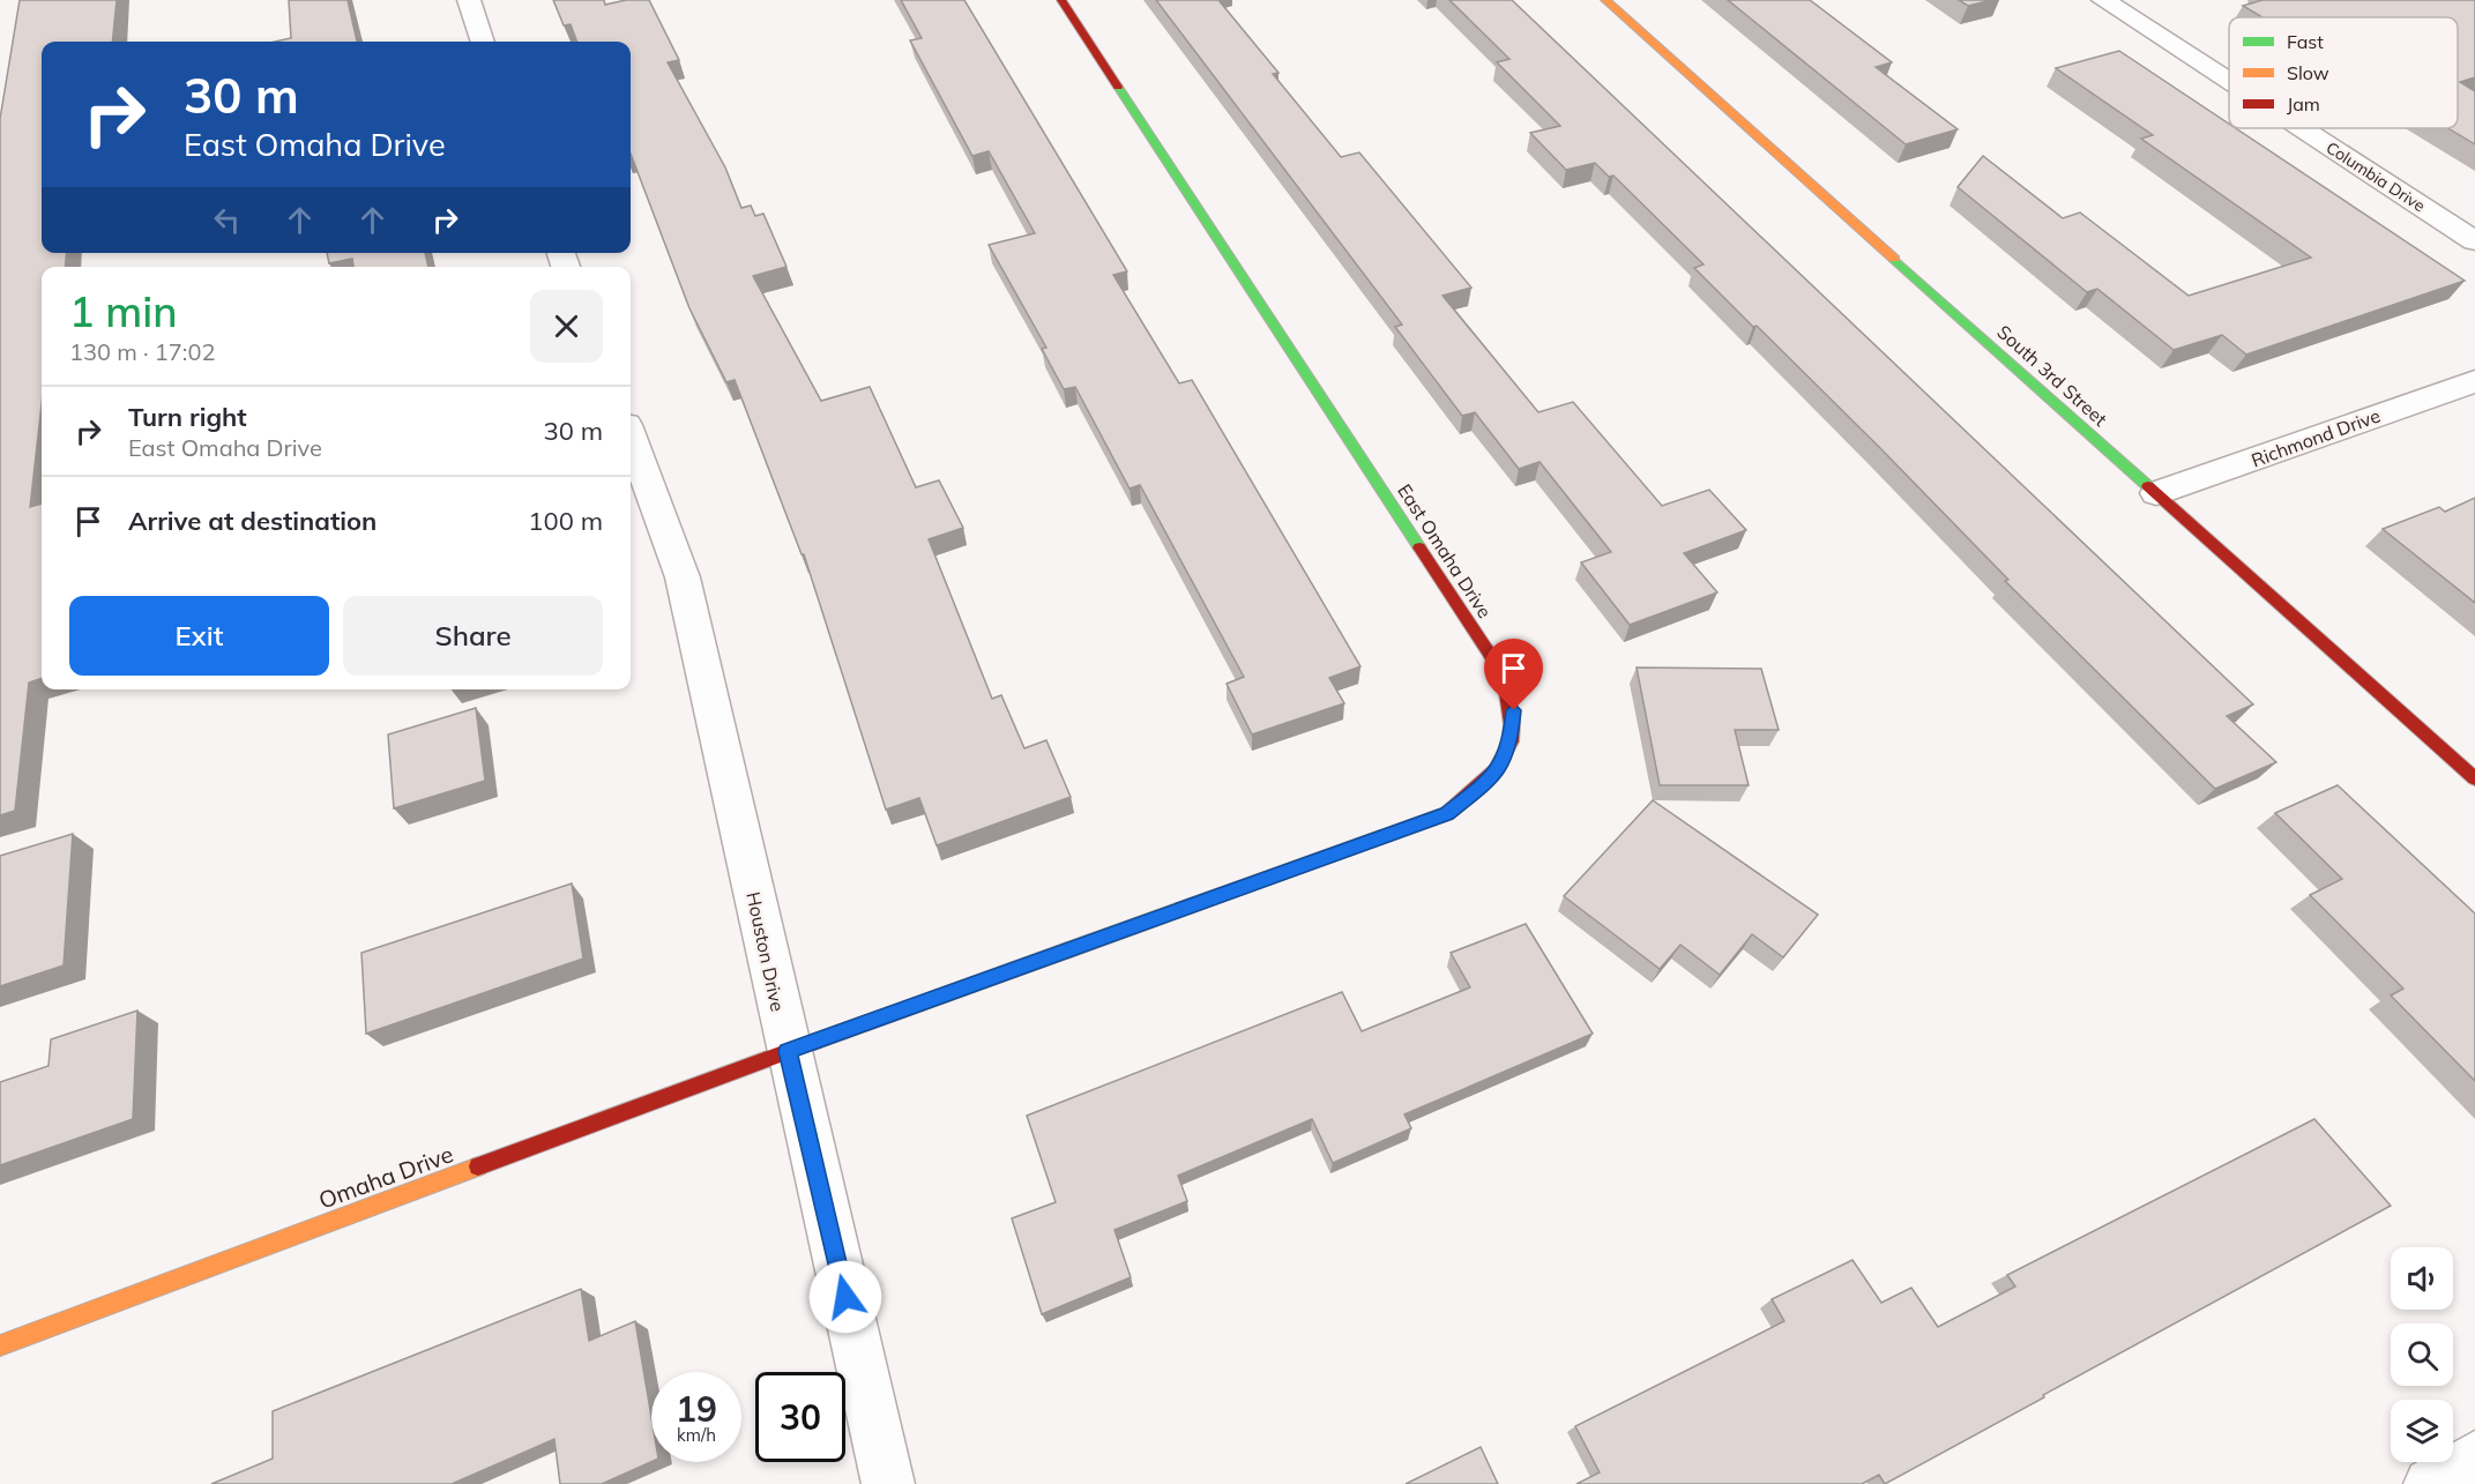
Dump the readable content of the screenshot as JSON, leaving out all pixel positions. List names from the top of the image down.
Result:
{
  "streets": {
    "street": [
      "Columbia Drive",
      "South 3rd Street",
      "Richmond Drive",
      "East Omaha Drive",
      "Houston Drive",
      "Omaha Drive"
    ]
  },
  "crossings": [
    ["South 3rd Street", "Richmond Drive"],
    ["East Omaha Drive", "Houston Drive"],
    ["East Omaha Drive", "Omaha Drive"],
    ["Houston Drive", "Omaha Drive"]
  ],
  "legend": ["Fast", "Slow", "Jam"],
  "page": {
    "turn": ["30 m", "East Omaha Drive"],
    "heading": ["1 min", "130 m · 17:02"],
    "list": [
      {
        "name": "Turn right",
        "note": "East Omaha Drive",
        "value": "30 m"
      },
      {
        "name": "Arrive at destination",
        "value": "100 m"
      }
    ],
    "buttons": ["Exit", "Share"],
    "speed": "19 km/h",
    "limit": "30"
  }
}
